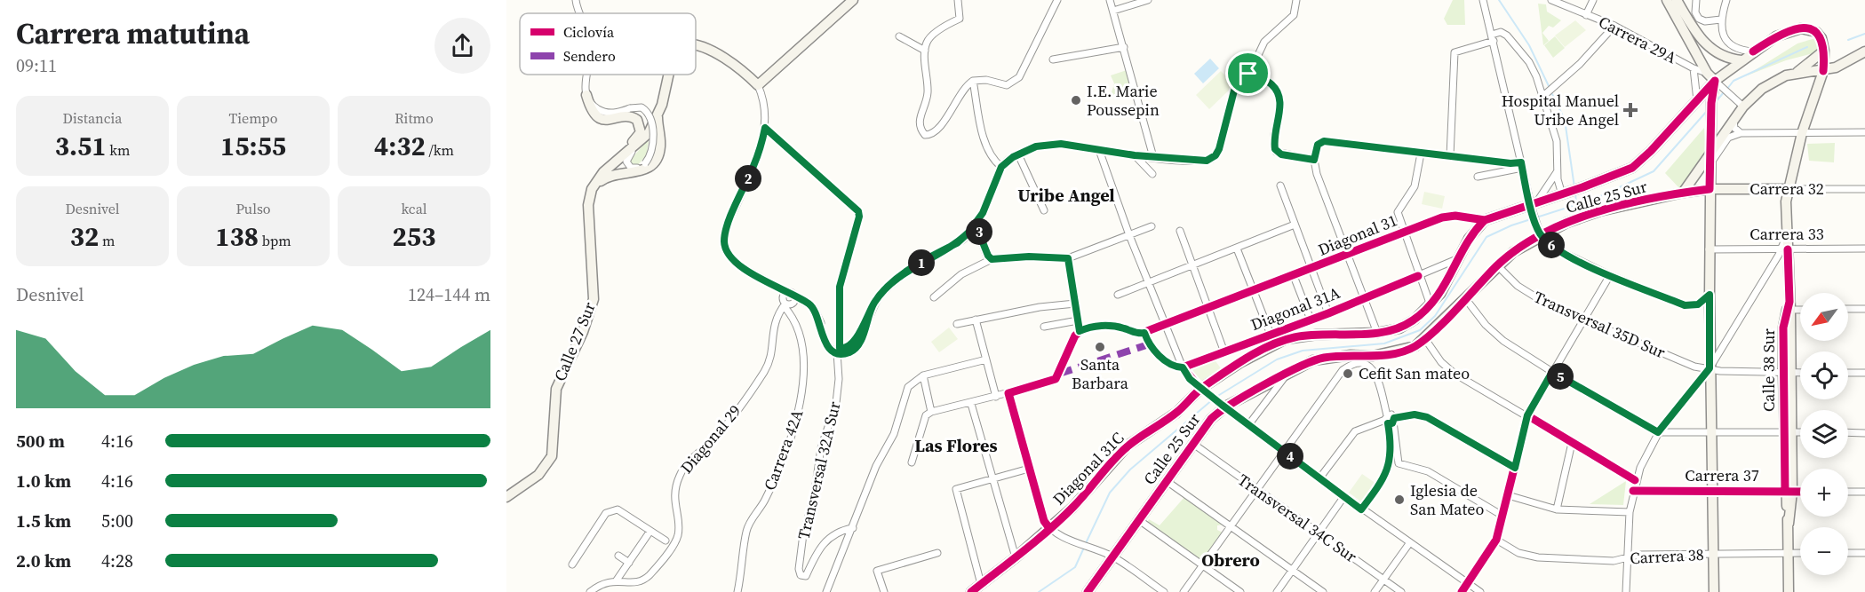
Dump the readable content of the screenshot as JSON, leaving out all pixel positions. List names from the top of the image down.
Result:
{
  "streets": {
    "main road": [
      "Carrera 32",
      "Calle 25 Sur",
      "Diagonal 31",
      "Calle 27 Sur",
      "Calle 38 Sur",
      "Diagonal 31C"
    ],
    "street": [
      "Carrera 29A",
      "Carrera 33",
      "Diagonal 31A",
      "Transversal 35D Sur",
      "Diagonal 29",
      "Carrera 42A",
      "Transversal 32A Sur",
      "Carrera 37",
      "Transversal 34C Sur",
      "Carrera 38"
    ]
  },
  "crossings": [
    ["Carrera 29A", "Diagonal 31"],
    ["Carrera 32", "Calle 25 Sur"],
    ["Carrera 32", "Calle 38 Sur"],
    ["Calle 25 Sur", "Transversal 35D Sur"],
    ["Calle 25 Sur", "Transversal 34C Sur"],
    ["Carrera 33", "Calle 38 Sur"],
    ["Diagonal 31", "Calle 38 Sur"],
    ["Diagonal 31", "Diagonal 31C"],
    ["Diagonal 31A", "Diagonal 31C"],
    ["Transversal 35D Sur", "Calle 38 Sur"],
    ["Calle 38 Sur", "Carrera 37"],
    ["Calle 38 Sur", "Carrera 38"],
    ["Diagonal 29", "Carrera 42A"]
  ],
  "districts": ["Uribe Angel", "Las Flores", "Obrero"],
  "places": {
    "other": [
      "I.E. Marie Poussepin",
      "Santa Barbara",
      "Cefit San mateo",
      "Iglesia de San Mateo"
    ],
    "health": ["Hospital Manuel Uribe Angel"]
  },
  "legend": ["Ciclovía", "Sendero"],
  "north": "bottom left",
  "page": {
    "heading": ["Carrera matutina", "09:11"],
    "stats": [
      ["Distancia", "3.51 km"],
      ["Tiempo", "15:55"],
      ["Ritmo", "4:32 /km"],
      ["Desnivel", "32 m"],
      ["Pulso", "138 bpm"],
      ["kcal", "253"]
    ],
    "pins": [
      "2",
      "3",
      "6",
      "1",
      "5",
      "4"
    ],
    "chart": ["Desnivel", "124–144 m"],
    "map_buttons": ["+", "−"],
    "list": [
      {
        "name": "500 m",
        "note": "4:16"
      },
      {
        "name": "1.0 km",
        "note": "4:16"
      },
      {
        "name": "1.5 km",
        "note": "5:00"
      },
      {
        "name": "2.0 km",
        "note": "4:28"
      }
    ]
  }
}
